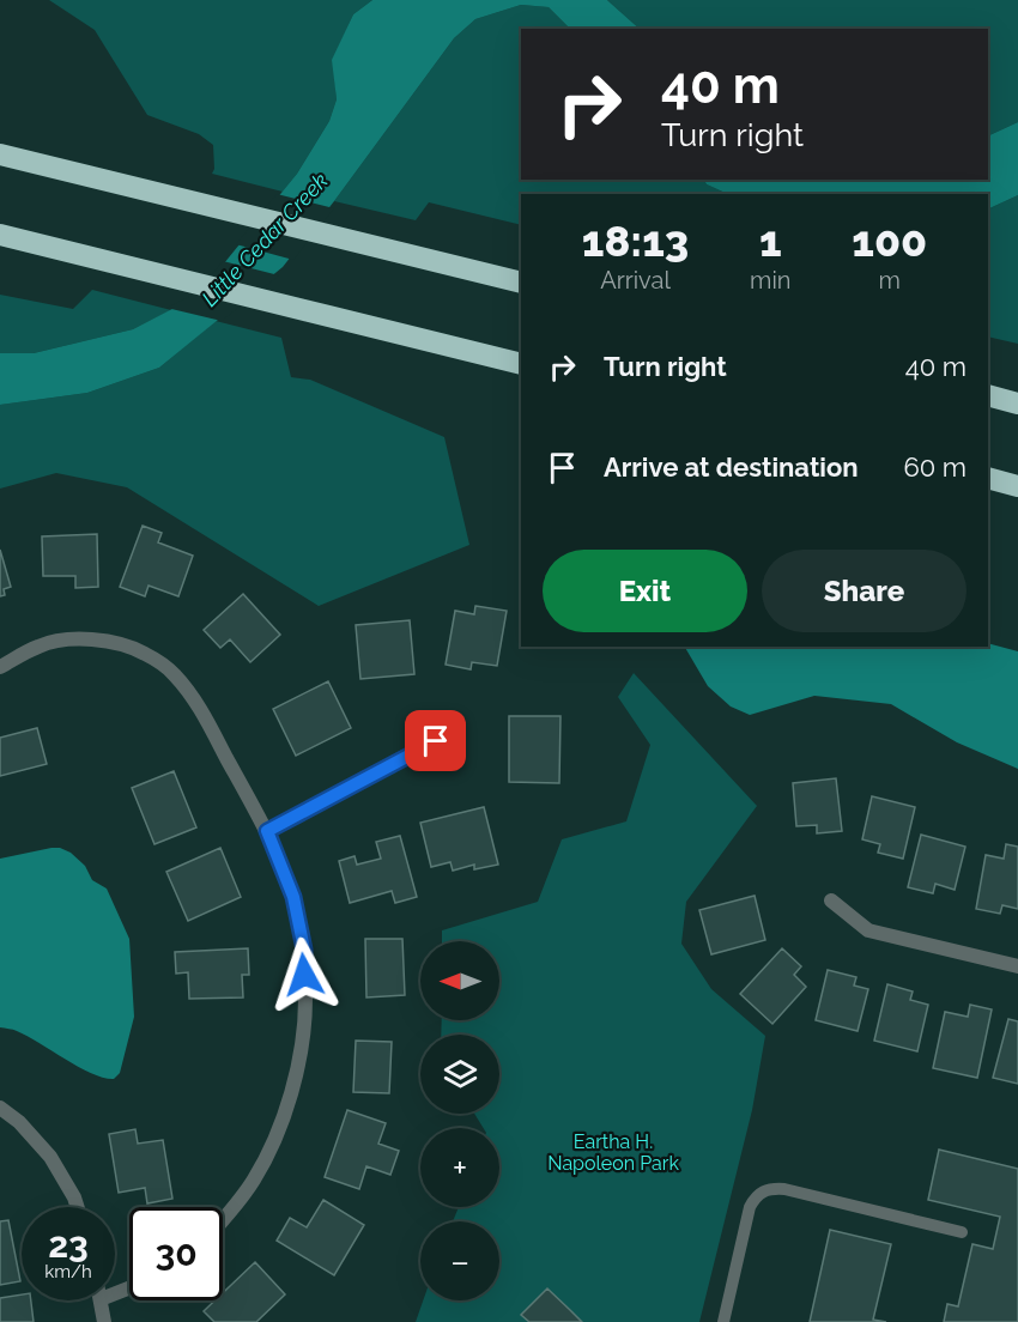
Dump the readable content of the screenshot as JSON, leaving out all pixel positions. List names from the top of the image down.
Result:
{
  "water": ["Little Cedar Creek"],
  "parks": ["Eartha H. Napoleon Park"],
  "north": "left",
  "page": {
    "turn": ["40 m", "Turn right"],
    "eta": [
      "18:13",
      "Arrival",
      "1",
      "min",
      "100",
      "m"
    ],
    "list": [
      {
        "name": "Turn right",
        "value": "40 m"
      },
      {
        "name": "Arrive at destination",
        "value": "60 m"
      }
    ],
    "buttons": ["Exit", "Share"],
    "map_buttons": ["+", "−"],
    "speed": "23 km/h",
    "limit": "30"
  }
}
